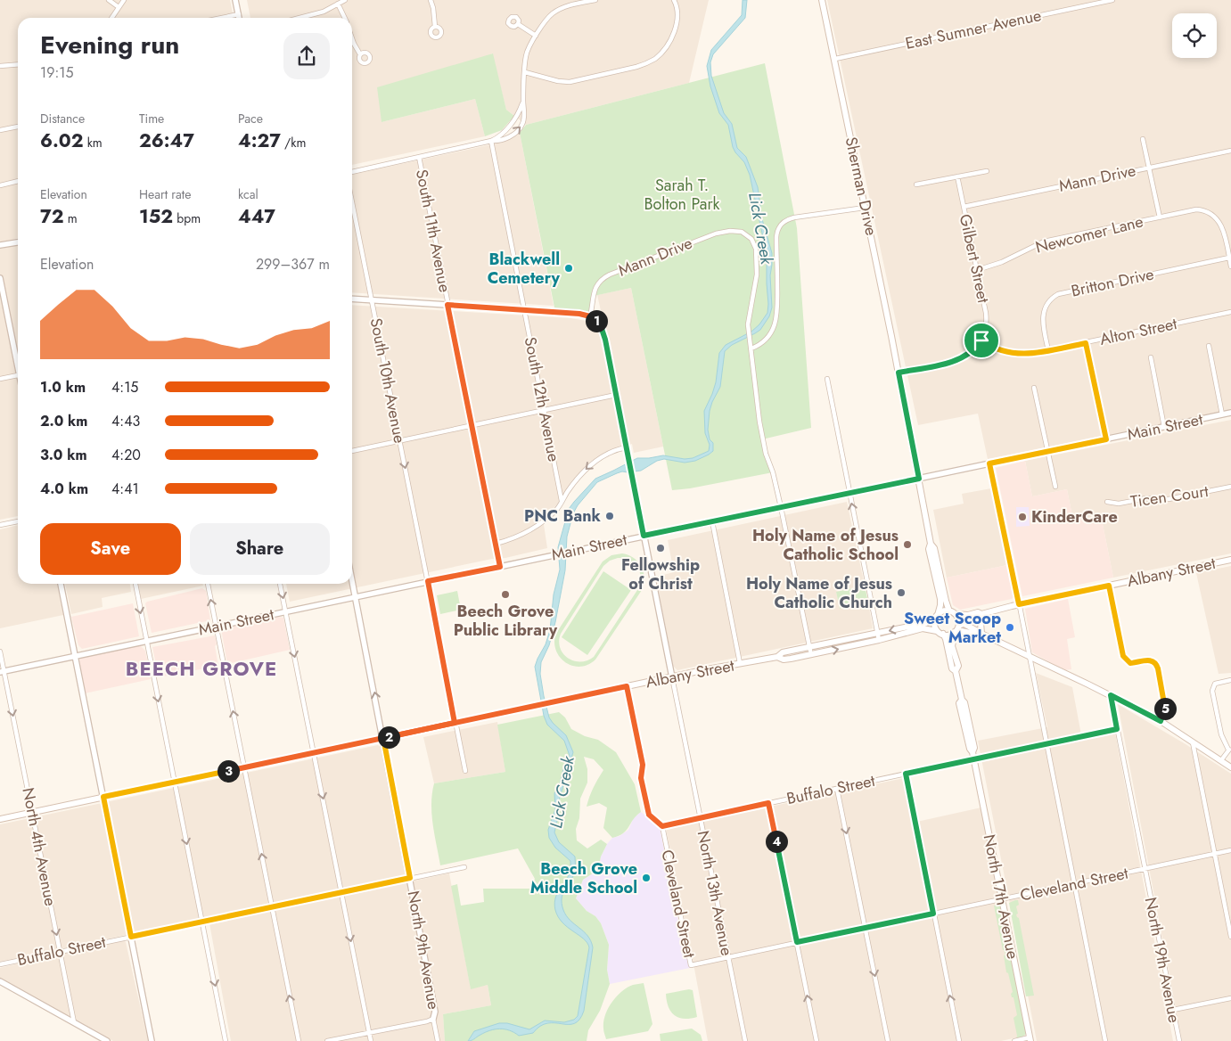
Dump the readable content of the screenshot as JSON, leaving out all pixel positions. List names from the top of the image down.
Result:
{
  "streets": {
    "main road": ["Sherman Drive", "Albany Street", "North 17th Avenue"],
    "street": [
      "East Sumner Avenue",
      "Mann Drive",
      "South 11th Avenue",
      "Newcomer Lane",
      "Gilbert Street",
      "Britton Drive",
      "Alton Street",
      "South 10th Avenue",
      "South 12th Avenue",
      "Main Street",
      "Ticen Court",
      "Buffalo Street",
      "North 4th Avenue",
      "Cleveland Street",
      "North 13th Avenue",
      "North 9th Avenue",
      "North 19th Avenue"
    ]
  },
  "crossings": [
    ["East Sumner Avenue", "Sherman Drive"],
    ["Mann Drive", "Gilbert Street"],
    ["Mann Drive", "North 13th Avenue"],
    ["Sherman Drive", "Main Street"],
    ["South 11th Avenue", "Main Street"],
    ["Newcomer Lane", "Gilbert Street"],
    ["Newcomer Lane", "Britton Drive"],
    ["Gilbert Street", "Alton Street"],
    ["Britton Drive", "Alton Street"],
    ["South 10th Avenue", "Main Street"],
    ["South 10th Avenue", "Albany Street"],
    ["Main Street", "North 4th Avenue"],
    ["Main Street", "North 13th Avenue"],
    ["Main Street", "North 9th Avenue"],
    ["Albany Street", "North 4th Avenue"],
    ["Albany Street", "North 13th Avenue"],
    ["Albany Street", "North 17th Avenue"],
    ["Albany Street", "North 9th Avenue"],
    ["Buffalo Street", "North 4th Avenue"],
    ["Buffalo Street", "Cleveland Street"],
    ["Buffalo Street", "North 13th Avenue"],
    ["Buffalo Street", "North 17th Avenue"],
    ["Buffalo Street", "North 9th Avenue"],
    ["Buffalo Street", "North 19th Avenue"],
    ["Cleveland Street", "North 13th Avenue"],
    ["Cleveland Street", "North 17th Avenue"],
    ["Cleveland Street", "North 19th Avenue"]
  ],
  "one_way": ["North 4th Avenue"],
  "districts": ["BEECH GROVE"],
  "water": ["Lick Creek"],
  "parks": ["Sarah T. Bolton Park"],
  "places": [
    "Blackwell Cemetery",
    "PNC Bank",
    "KinderCare",
    "Holy Name of Jesus Catholic School",
    "Fellowship of Christ",
    "Holy Name of Jesus Catholic Church",
    "Beech Grove Public Library",
    "Sweet Scoop Market",
    "Beech Grove Middle School"
  ],
  "page": {
    "heading": ["Evening run", "19:15"],
    "stats": [
      ["Distance", "6.02 km"],
      ["Time", "26:47"],
      ["Pace", "4:27 /km"],
      ["Elevation", "72 m"],
      ["Heart rate", "152 bpm"],
      ["kcal", "447"]
    ],
    "chart": ["Elevation", "299–367 m"],
    "pins": [
      "1",
      "5",
      "2",
      "3",
      "4"
    ],
    "list": [
      {
        "name": "1.0 km",
        "note": "4:15"
      },
      {
        "name": "2.0 km",
        "note": "4:43"
      },
      {
        "name": "3.0 km",
        "note": "4:20"
      },
      {
        "name": "4.0 km",
        "note": "4:41"
      }
    ],
    "buttons": ["Save", "Share"]
  }
}
